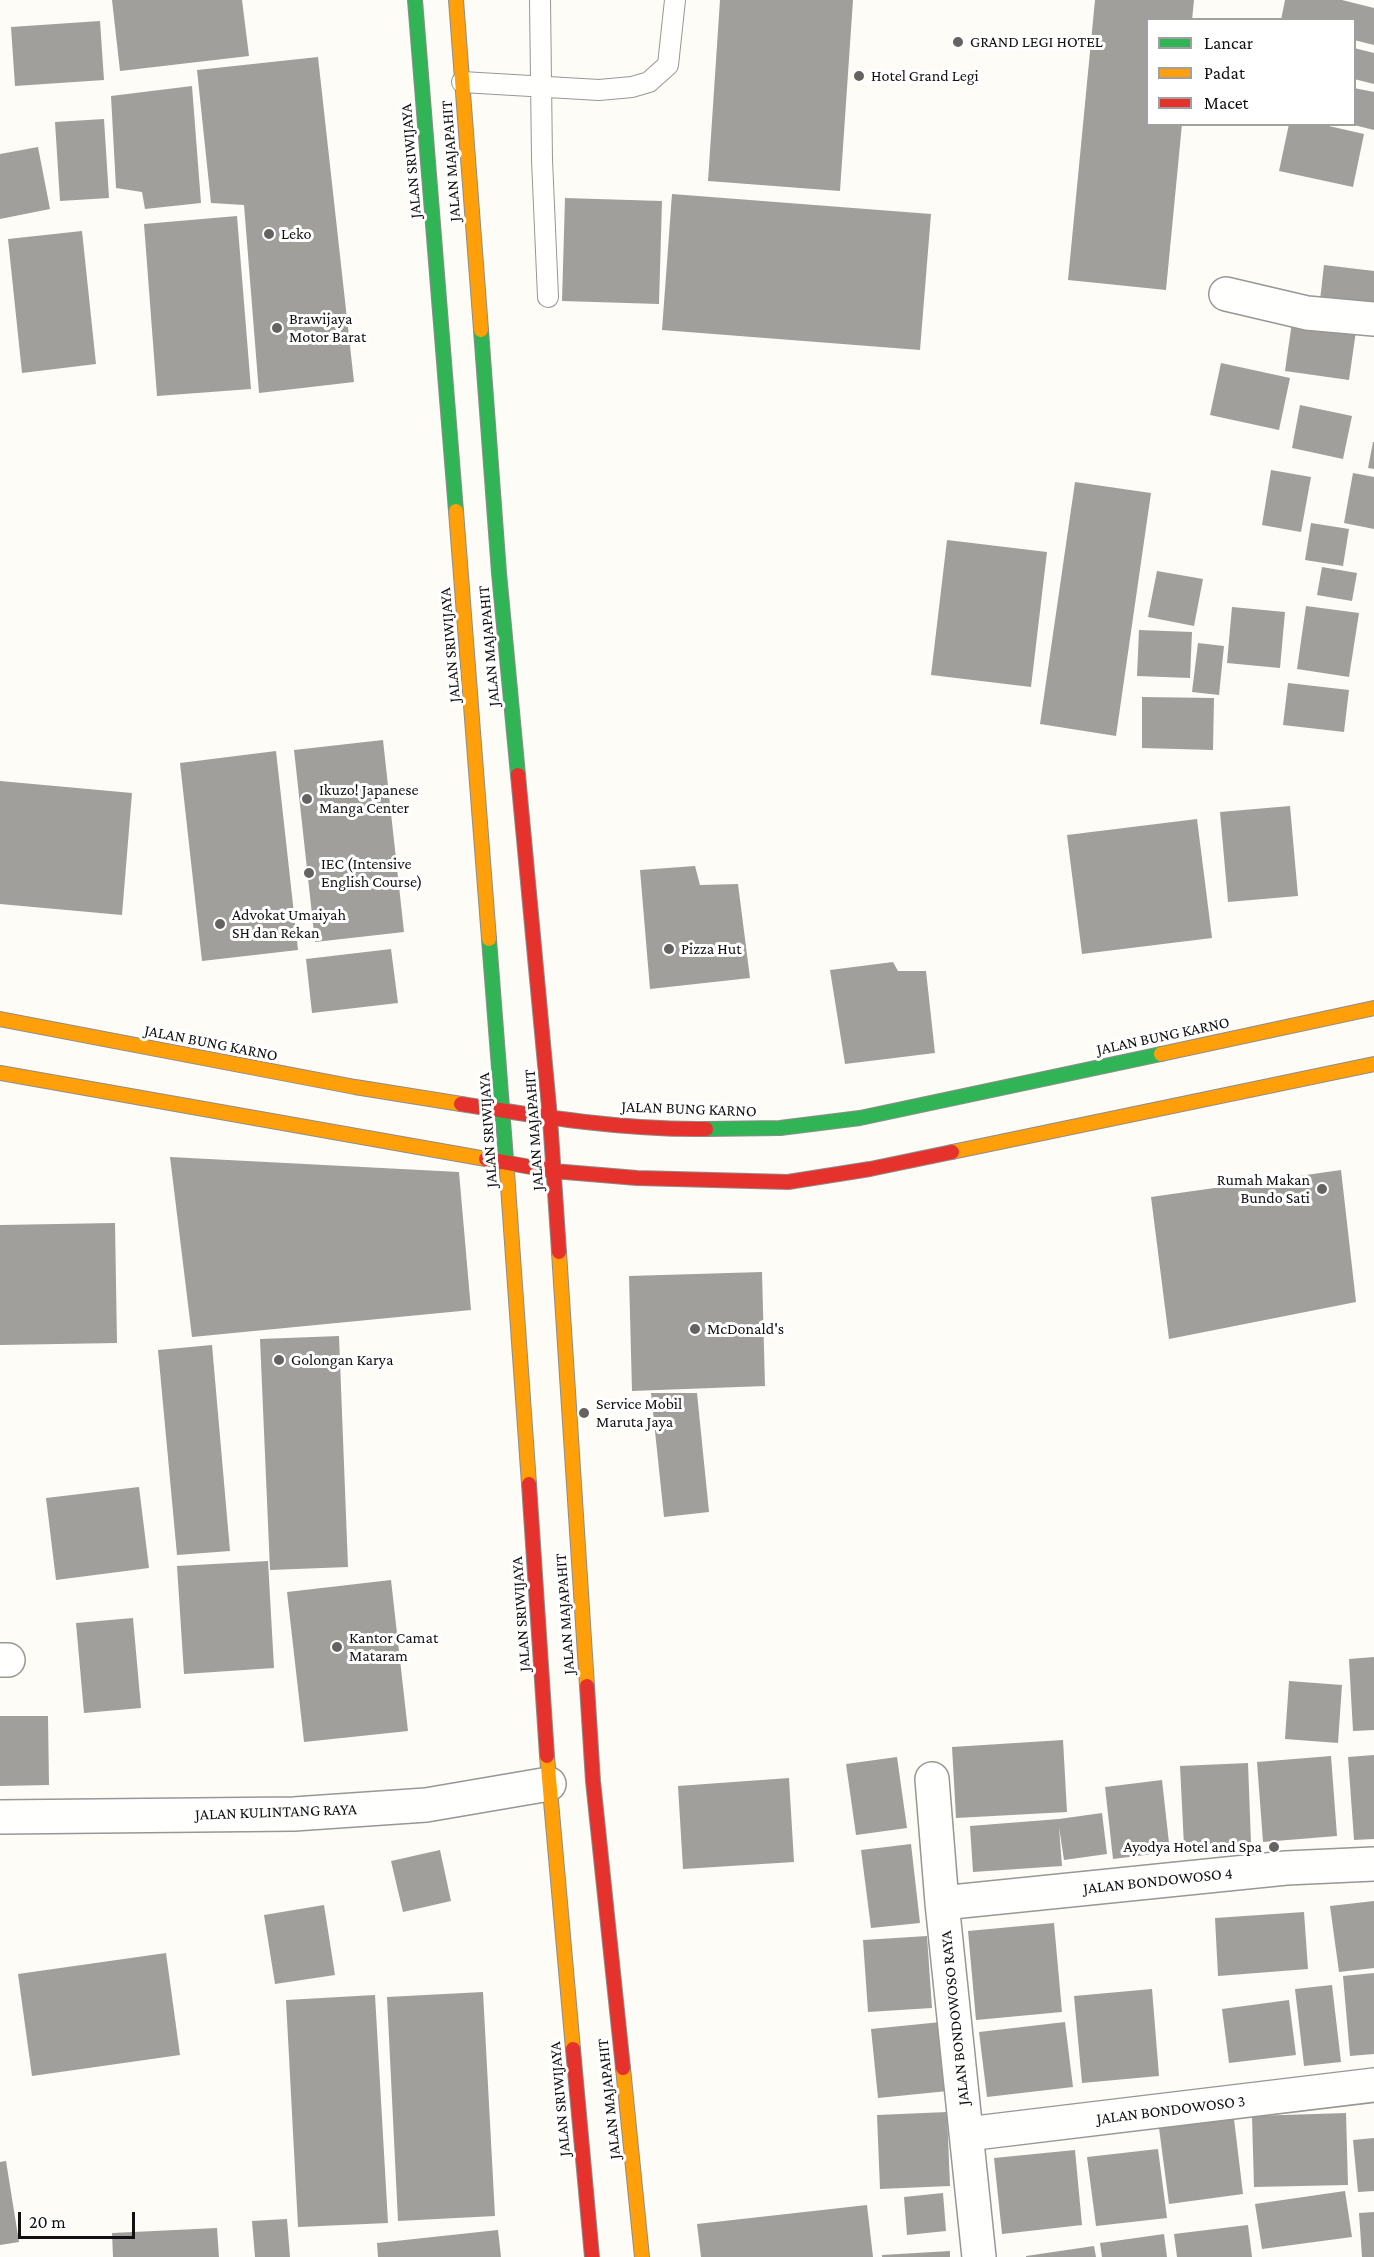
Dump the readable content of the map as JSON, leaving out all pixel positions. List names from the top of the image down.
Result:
{
  "streets": {
    "main road": ["JALAN SRIWIJAYA", "JALAN MAJAPAHIT", "JALAN BUNG KARNO"],
    "street": [
      "JALAN KULINTANG RAYA",
      "JALAN BONDOWOSO 4",
      "JALAN BONDOWOSO RAYA",
      "JALAN BONDOWOSO 3"
    ]
  },
  "crossings": [
    ["JALAN SRIWIJAYA", "JALAN BUNG KARNO"],
    ["JALAN SRIWIJAYA", "JALAN KULINTANG RAYA"],
    ["JALAN MAJAPAHIT", "JALAN BUNG KARNO"],
    ["JALAN BONDOWOSO 4", "JALAN BONDOWOSO RAYA"],
    ["JALAN BONDOWOSO RAYA", "JALAN BONDOWOSO 3"]
  ],
  "places": [
    "GRAND LEGI HOTEL",
    "Hotel Grand Legi",
    "Leko",
    "Brawijaya Motor Barat",
    "Ikuzo! Japanese Manga Center",
    "IEC (Intensive English Course)",
    "Advokat Umaiyah SH dan Rekan",
    "Pizza Hut",
    "Rumah Makan Bundo Sati",
    "McDonald's",
    "Golongan Karya",
    "Service Mobil Maruta Jaya",
    "Kantor Camat Mataram",
    "Ayodya Hotel and Spa"
  ],
  "legend": ["Lancar", "Padat", "Macet"],
  "scale_bar": "20 m"
}
